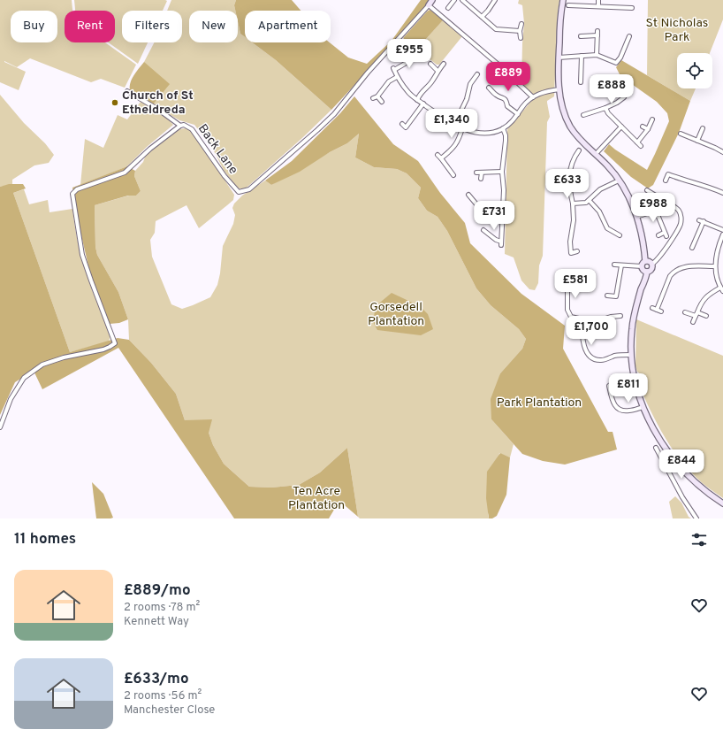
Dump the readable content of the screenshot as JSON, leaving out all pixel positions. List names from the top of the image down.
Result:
{
  "streets": {
    "street": ["Back Lane"]
  },
  "parks": [
    "St Nicholas Park",
    "Gorsedell Plantation",
    "Park Plantation",
    "Ten Acre Plantation"
  ],
  "places": ["Church of St Etheldreda"],
  "page": {
    "chip": [
      "Buy",
      "Rent",
      "Filters",
      "New",
      "Apartment"
    ],
    "price": [
      "£955",
      "£889",
      "£888",
      "£1,340",
      "£633",
      "£988",
      "£731",
      "£581",
      "£1,700",
      "£811",
      "£844"
    ],
    "heading": "11 homes",
    "list": [
      {
        "name": "£889/mo",
        "note": "2 rooms · 78 m² · Kennett Way"
      },
      {
        "name": "£633/mo",
        "note": "2 rooms · 56 m² · Manchester Close"
      }
    ]
  }
}
